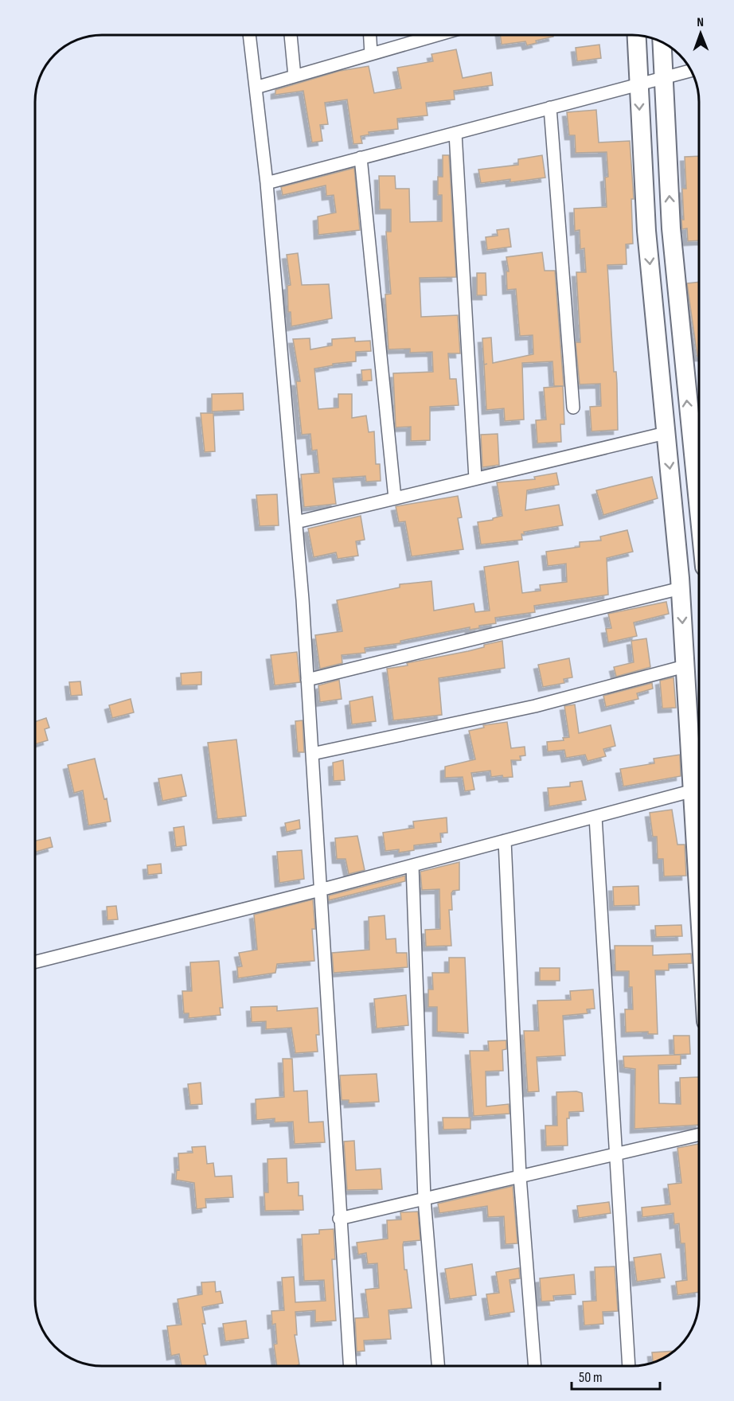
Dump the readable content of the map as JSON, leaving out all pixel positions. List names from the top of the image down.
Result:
{
  "scale_bar": "50 m",
  "north": "top"
}
